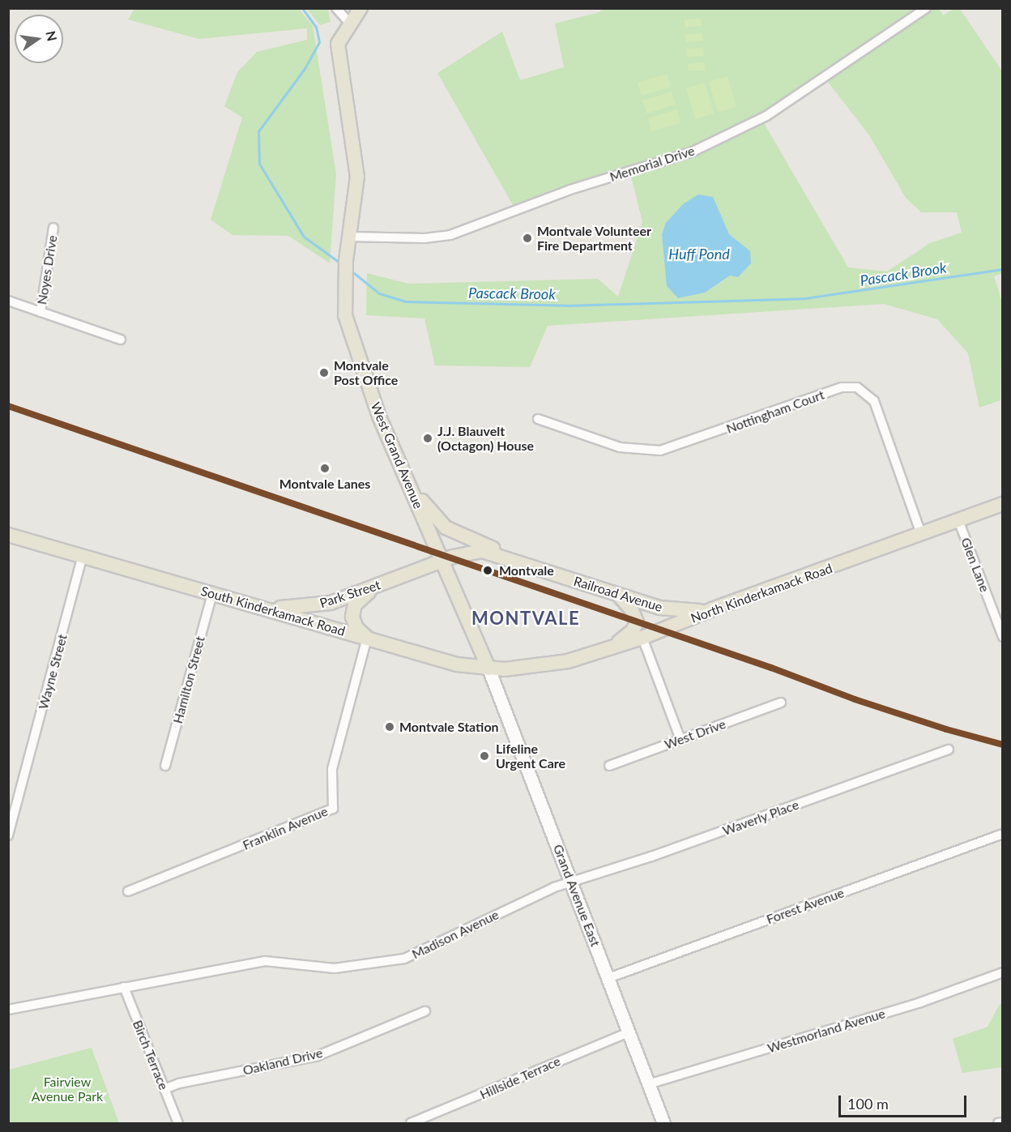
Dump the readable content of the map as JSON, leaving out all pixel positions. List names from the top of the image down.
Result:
{
  "streets": {
    "main road": [
      "West Grand Avenue",
      "North Kinderkamack Road",
      "Park Street",
      "Railroad Avenue",
      "South Kinderkamack Road",
      "Grand Avenue East"
    ],
    "street": [
      "Memorial Drive",
      "Noyes Drive",
      "Nottingham Court",
      "Glen Lane",
      "Wayne Street",
      "Hamilton Street",
      "West Drive",
      "Waverly Place",
      "Franklin Avenue",
      "Forest Avenue",
      "Madison Avenue",
      "Westmorland Avenue",
      "Birch Terrace",
      "Oakland Drive",
      "Hillside Terrace"
    ]
  },
  "crossings": [
    ["Memorial Drive", "West Grand Avenue"],
    ["Nottingham Court", "North Kinderkamack Road"],
    ["West Grand Avenue", "North Kinderkamack Road"],
    ["West Grand Avenue", "Park Street"],
    ["West Grand Avenue", "Railroad Avenue"],
    ["West Grand Avenue", "South Kinderkamack Road"],
    ["West Grand Avenue", "Grand Avenue East"],
    ["Glen Lane", "North Kinderkamack Road"],
    ["North Kinderkamack Road", "Railroad Avenue"],
    ["North Kinderkamack Road", "South Kinderkamack Road"],
    ["North Kinderkamack Road", "Grand Avenue East"],
    ["Park Street", "Railroad Avenue"],
    ["Park Street", "South Kinderkamack Road"],
    ["South Kinderkamack Road", "Wayne Street"],
    ["South Kinderkamack Road", "Hamilton Street"],
    ["South Kinderkamack Road", "Franklin Avenue"],
    ["South Kinderkamack Road", "Grand Avenue East"],
    ["Waverly Place", "Grand Avenue East"],
    ["Waverly Place", "Madison Avenue"],
    ["Grand Avenue East", "Forest Avenue"],
    ["Grand Avenue East", "Madison Avenue"],
    ["Grand Avenue East", "Westmorland Avenue"],
    ["Grand Avenue East", "Hillside Terrace"],
    ["Madison Avenue", "Birch Terrace"],
    ["Birch Terrace", "Oakland Drive"]
  ],
  "districts": ["MONTVALE"],
  "water": ["Huff Pond", "Pascack Brook"],
  "parks": ["Fairview Avenue Park"],
  "places": [
    "Montvale Volunteer Fire Department",
    "Montvale Post Office",
    "J.J. Blauvelt (Octagon) House",
    "Montvale Lanes",
    "Montvale",
    "Montvale Station",
    "Lifeline Urgent Care"
  ],
  "scale_bar": "100 m",
  "north": "right"
}
